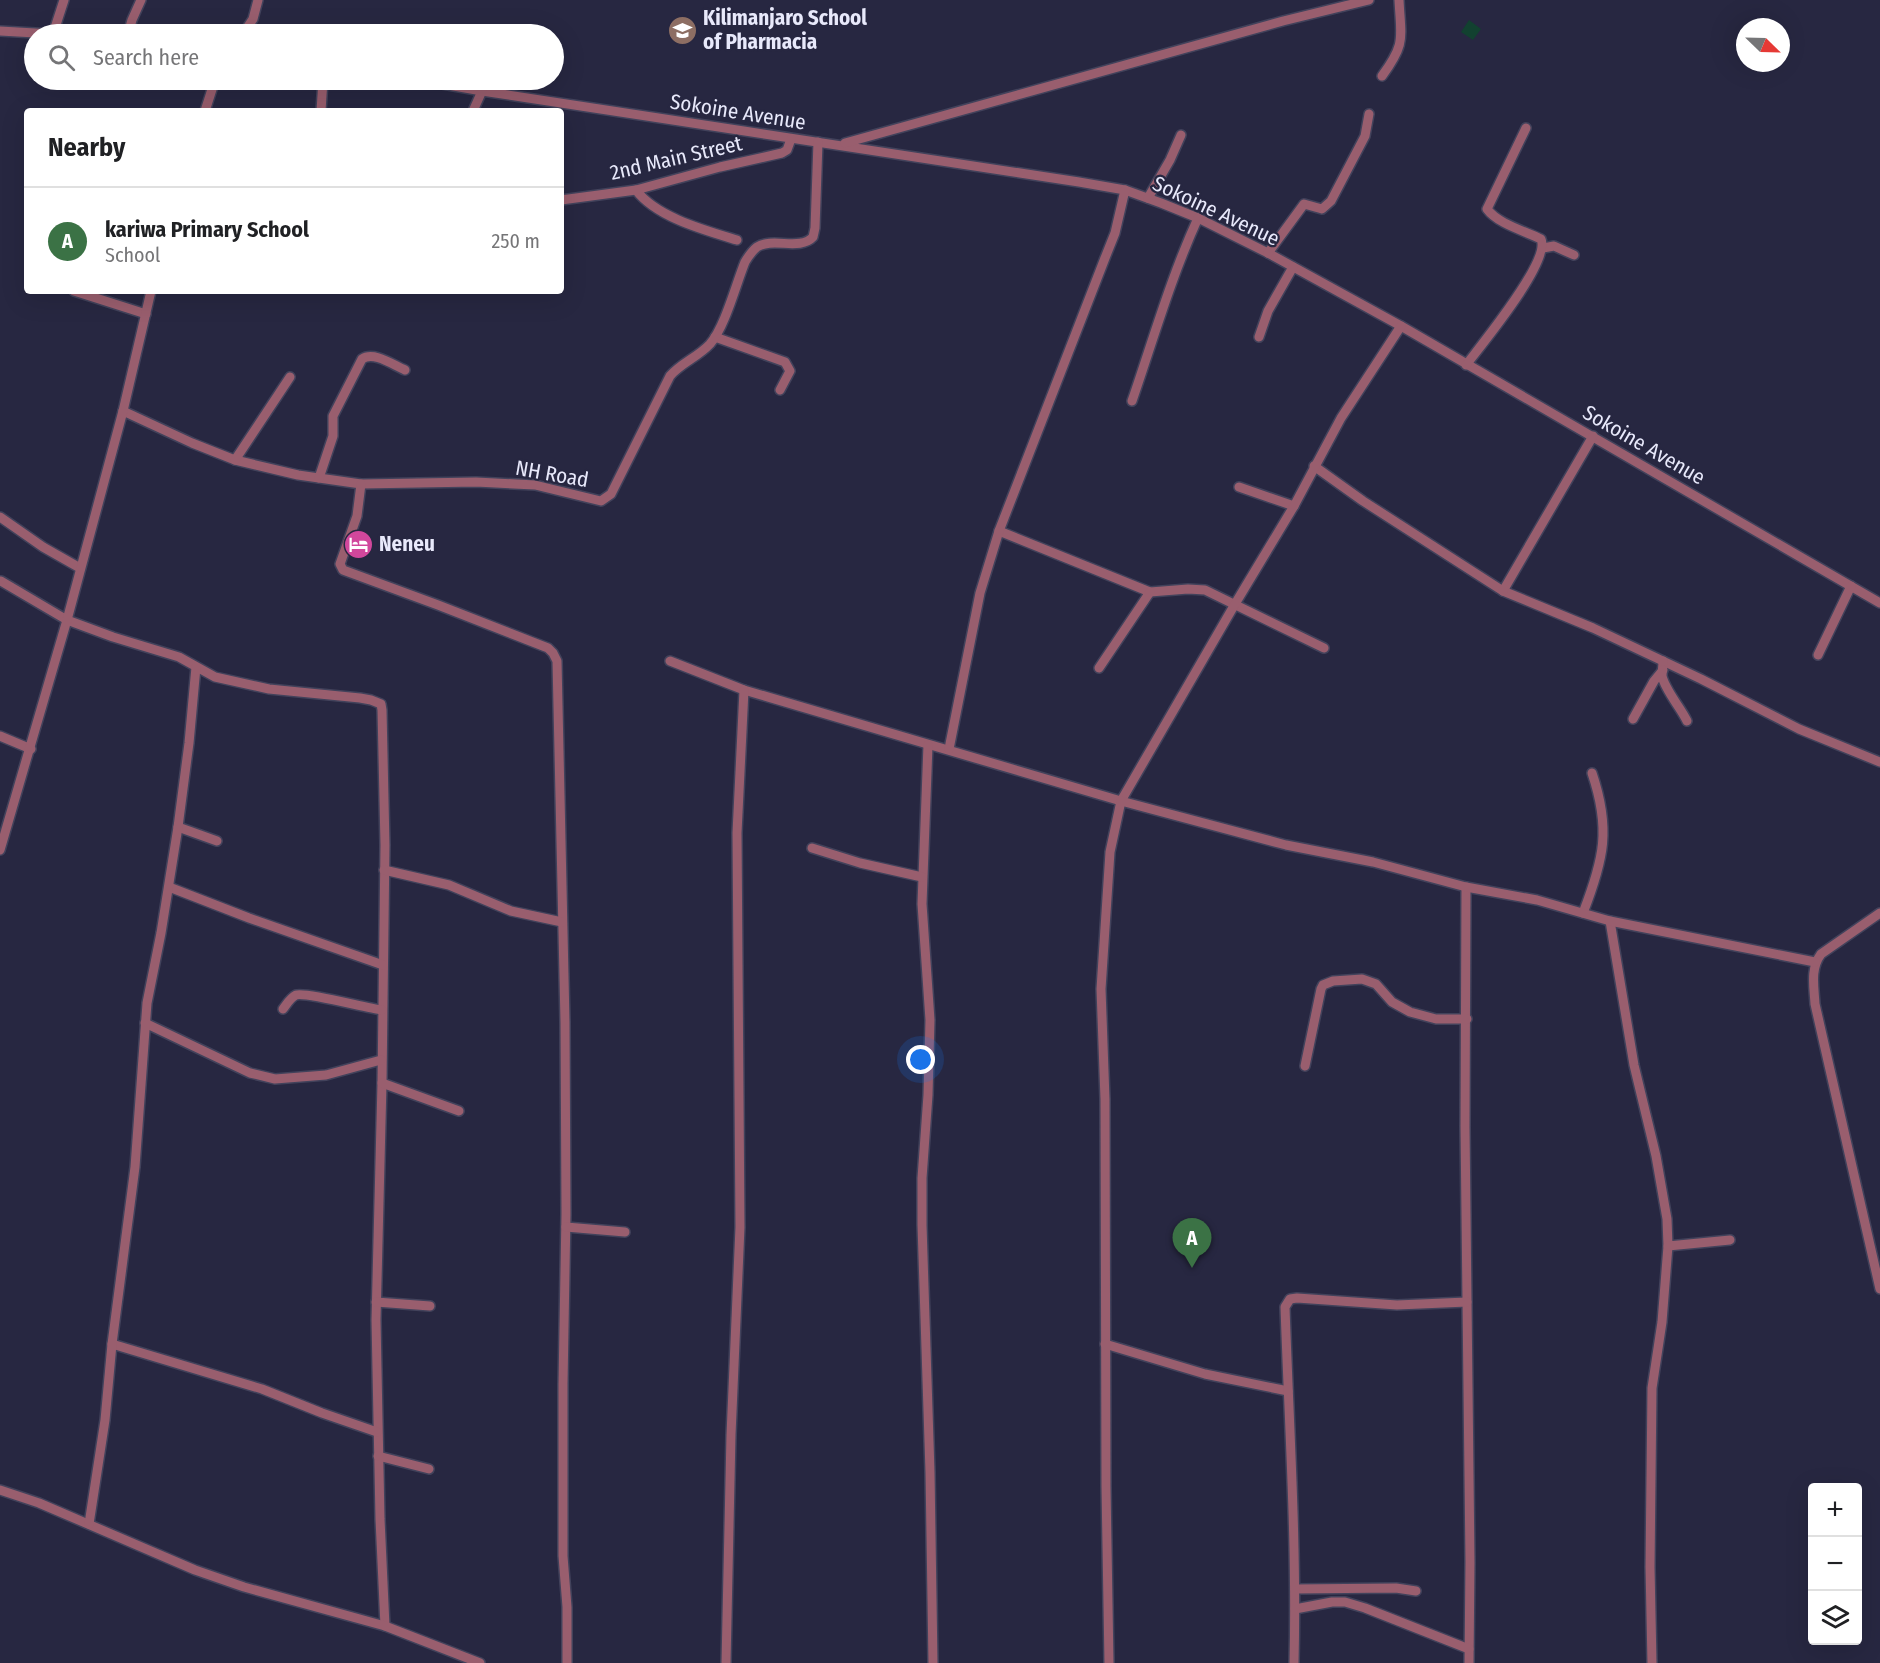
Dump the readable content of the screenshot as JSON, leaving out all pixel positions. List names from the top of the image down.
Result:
{
  "streets": {
    "street": ["Sokoine Avenue", "2nd Main Street", "NH Road"]
  },
  "crossings": [
    ["Sokoine Avenue", "2nd Main Street"],
    ["Sokoine Avenue", "NH Road"]
  ],
  "places": {
    "school or university": ["Kilimanjaro School of Pharmacia"],
    "hotel": ["Neneu"]
  },
  "north": "bottom right",
  "page": {
    "search": "Search here",
    "heading": "Nearby",
    "list": [
      {
        "mark": "A",
        "name": "kariwa Primary School",
        "note": "School",
        "value": "250 m"
      }
    ],
    "pins": "A",
    "map_buttons": ["+", "−"]
  }
}
